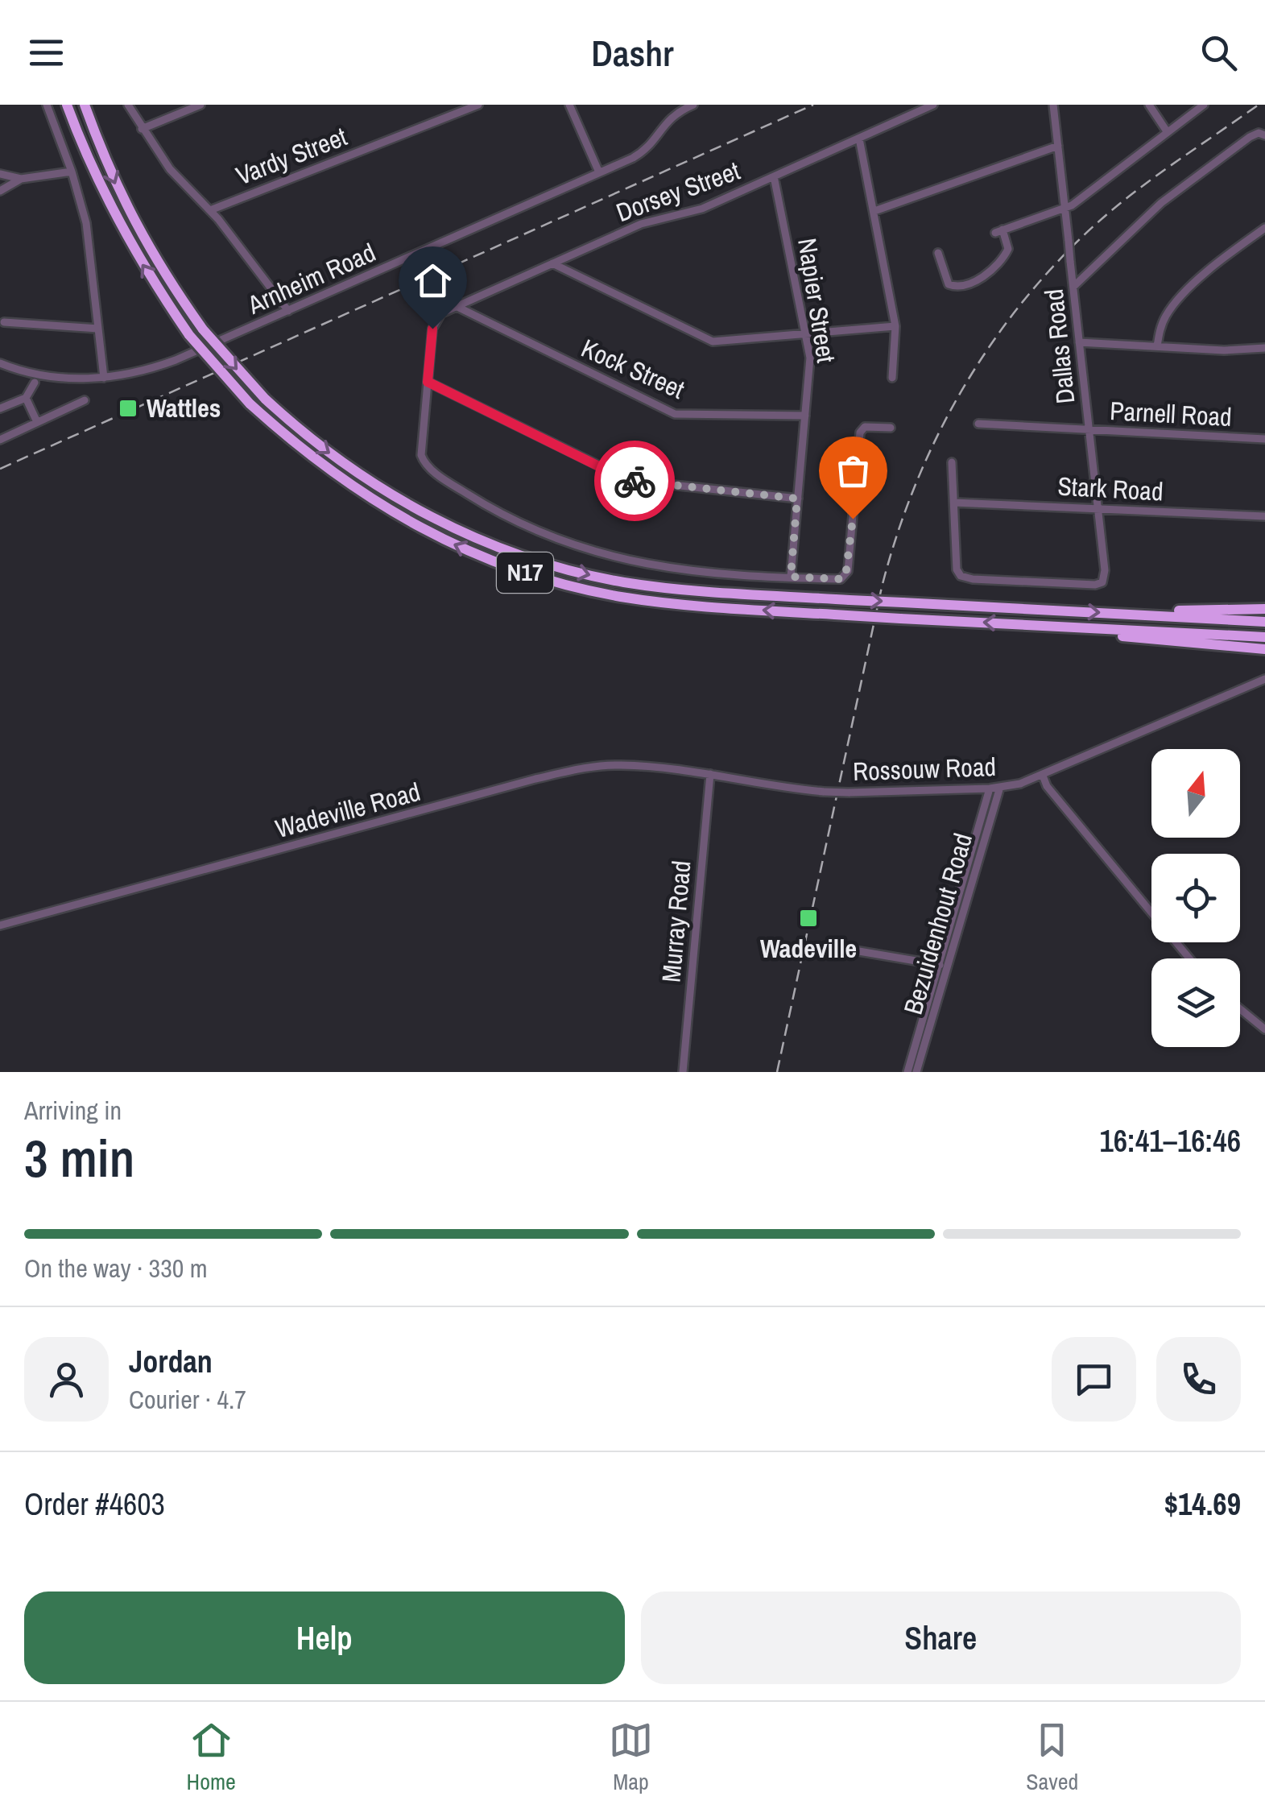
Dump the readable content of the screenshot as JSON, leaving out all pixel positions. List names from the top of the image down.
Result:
{
  "streets": {
    "highway": ["N17"],
    "street": [
      "Vardy Street",
      "Dorsey Street",
      "Arnheim Road",
      "Napier Street",
      "Dallas Road",
      "Kock Street",
      "Parnell Road",
      "Stark Road",
      "Rossouw Road",
      "Wadeville Road",
      "Murray Road",
      "Bezuidenhout Road"
    ]
  },
  "crossings": [
    ["Dorsey Street", "Napier Street"],
    ["Dorsey Street", "Kock Street"],
    ["Napier Street", "Kock Street"],
    ["Dallas Road", "Parnell Road"],
    ["Dallas Road", "Stark Road"],
    ["Rossouw Road", "Wadeville Road"],
    ["Rossouw Road", "Murray Road"],
    ["Rossouw Road", "Bezuidenhout Road"],
    ["Wadeville Road", "Murray Road"]
  ],
  "places": {
    "transit": ["Wattles", "Wadeville"]
  },
  "north": "top",
  "page": {
    "header": "Dashr",
    "heading": ["3 min", "Arriving in", "16:41–16:46"],
    "panel": [
      "Jordan",
      "Courier · 4.7",
      "Order #4603",
      "$14.69"
    ],
    "bar": "On the way · 330 m",
    "buttons": ["Help", "Share"],
    "tabs": ["Home", "Map", "Saved"]
  }
}
